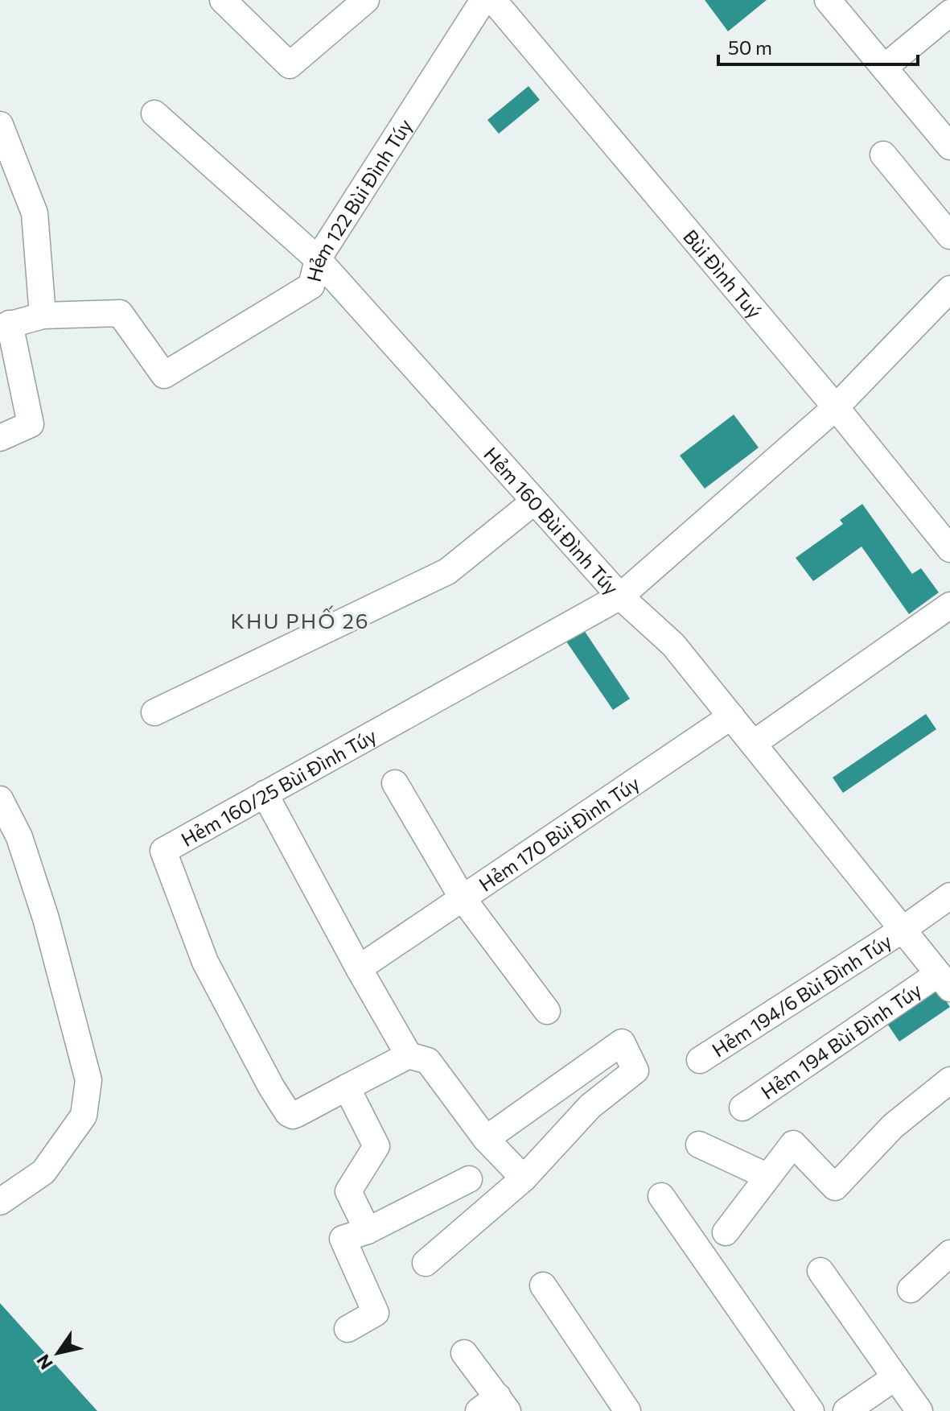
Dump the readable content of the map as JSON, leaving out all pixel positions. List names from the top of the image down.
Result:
{
  "streets": {
    "street": [
      "Hẻm 122 Bùi Đình Túy",
      "Bùi Đình Tuý",
      "Hẻm 160 Bùi Đình Túy",
      "Hẻm 160/25 Bùi Đình Túy",
      "Hẻm 170 Bùi Đình Túy",
      "Hẻm 194/6 Bùi Đình Túy",
      "Hẻm 194 Bùi Đình Túy"
    ]
  },
  "crossings": [
    ["Hẻm 122 Bùi Đình Túy", "Hẻm 160 Bùi Đình Túy"],
    ["Bùi Đình Tuý", "Hẻm 160 Bùi Đình Túy"],
    ["Hẻm 160 Bùi Đình Túy", "Hẻm 160/25 Bùi Đình Túy"],
    ["Hẻm 194/6 Bùi Đình Túy", "Hẻm 194 Bùi Đình Túy"]
  ],
  "districts": ["KHU PHỐ 26"],
  "scale_bar": "50 m",
  "north": "bottom left"
}
